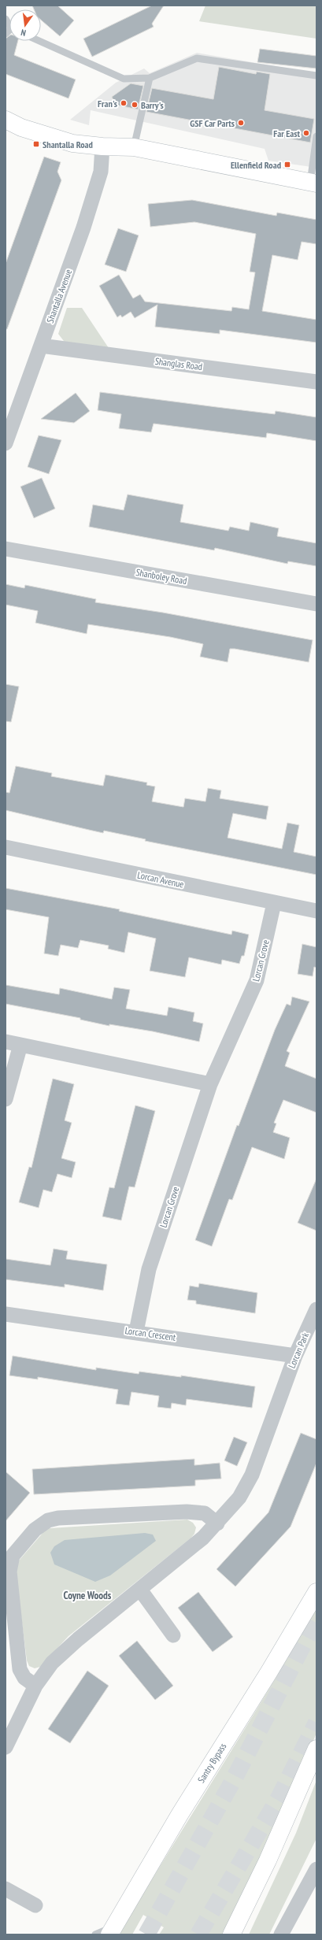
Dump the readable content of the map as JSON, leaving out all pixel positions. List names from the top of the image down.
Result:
{
  "streets": {
    "main road": ["Santry Bypass"],
    "street": [
      "Shantalla Avenue",
      "Shanglas Road",
      "Shanboley Road",
      "Lorcan Avenue",
      "Lorcan Grove",
      "Lorcan Crescent",
      "Lorcan Park"
    ]
  },
  "crossings": [
    ["Shantalla Avenue", "Shanglas Road"],
    ["Lorcan Avenue", "Lorcan Grove"],
    ["Lorcan Grove", "Lorcan Crescent"],
    ["Lorcan Crescent", "Lorcan Park"]
  ],
  "districts": ["Coyne Woods"],
  "places": {
    "other": [
      "Fran's",
      "Barry's",
      "GSF Car Parts",
      "Far East"
    ],
    "transit": ["Shantalla Road", "Ellenfield Road"]
  },
  "north": "bottom"
}
